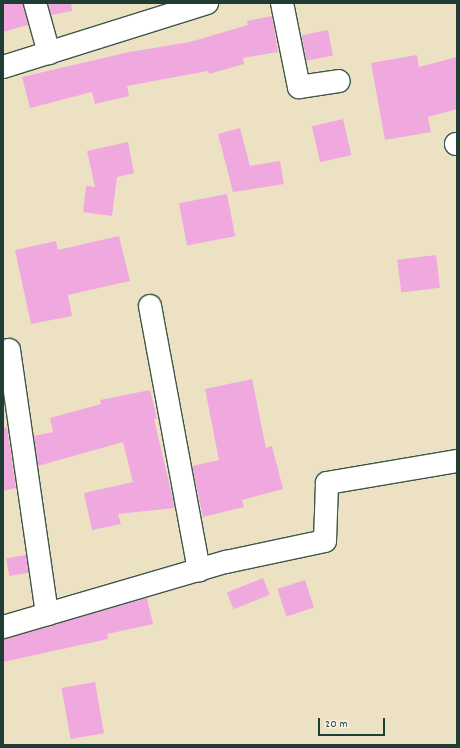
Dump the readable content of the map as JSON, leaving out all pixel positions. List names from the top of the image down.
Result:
{
  "scale_bar": "20 m"
}
